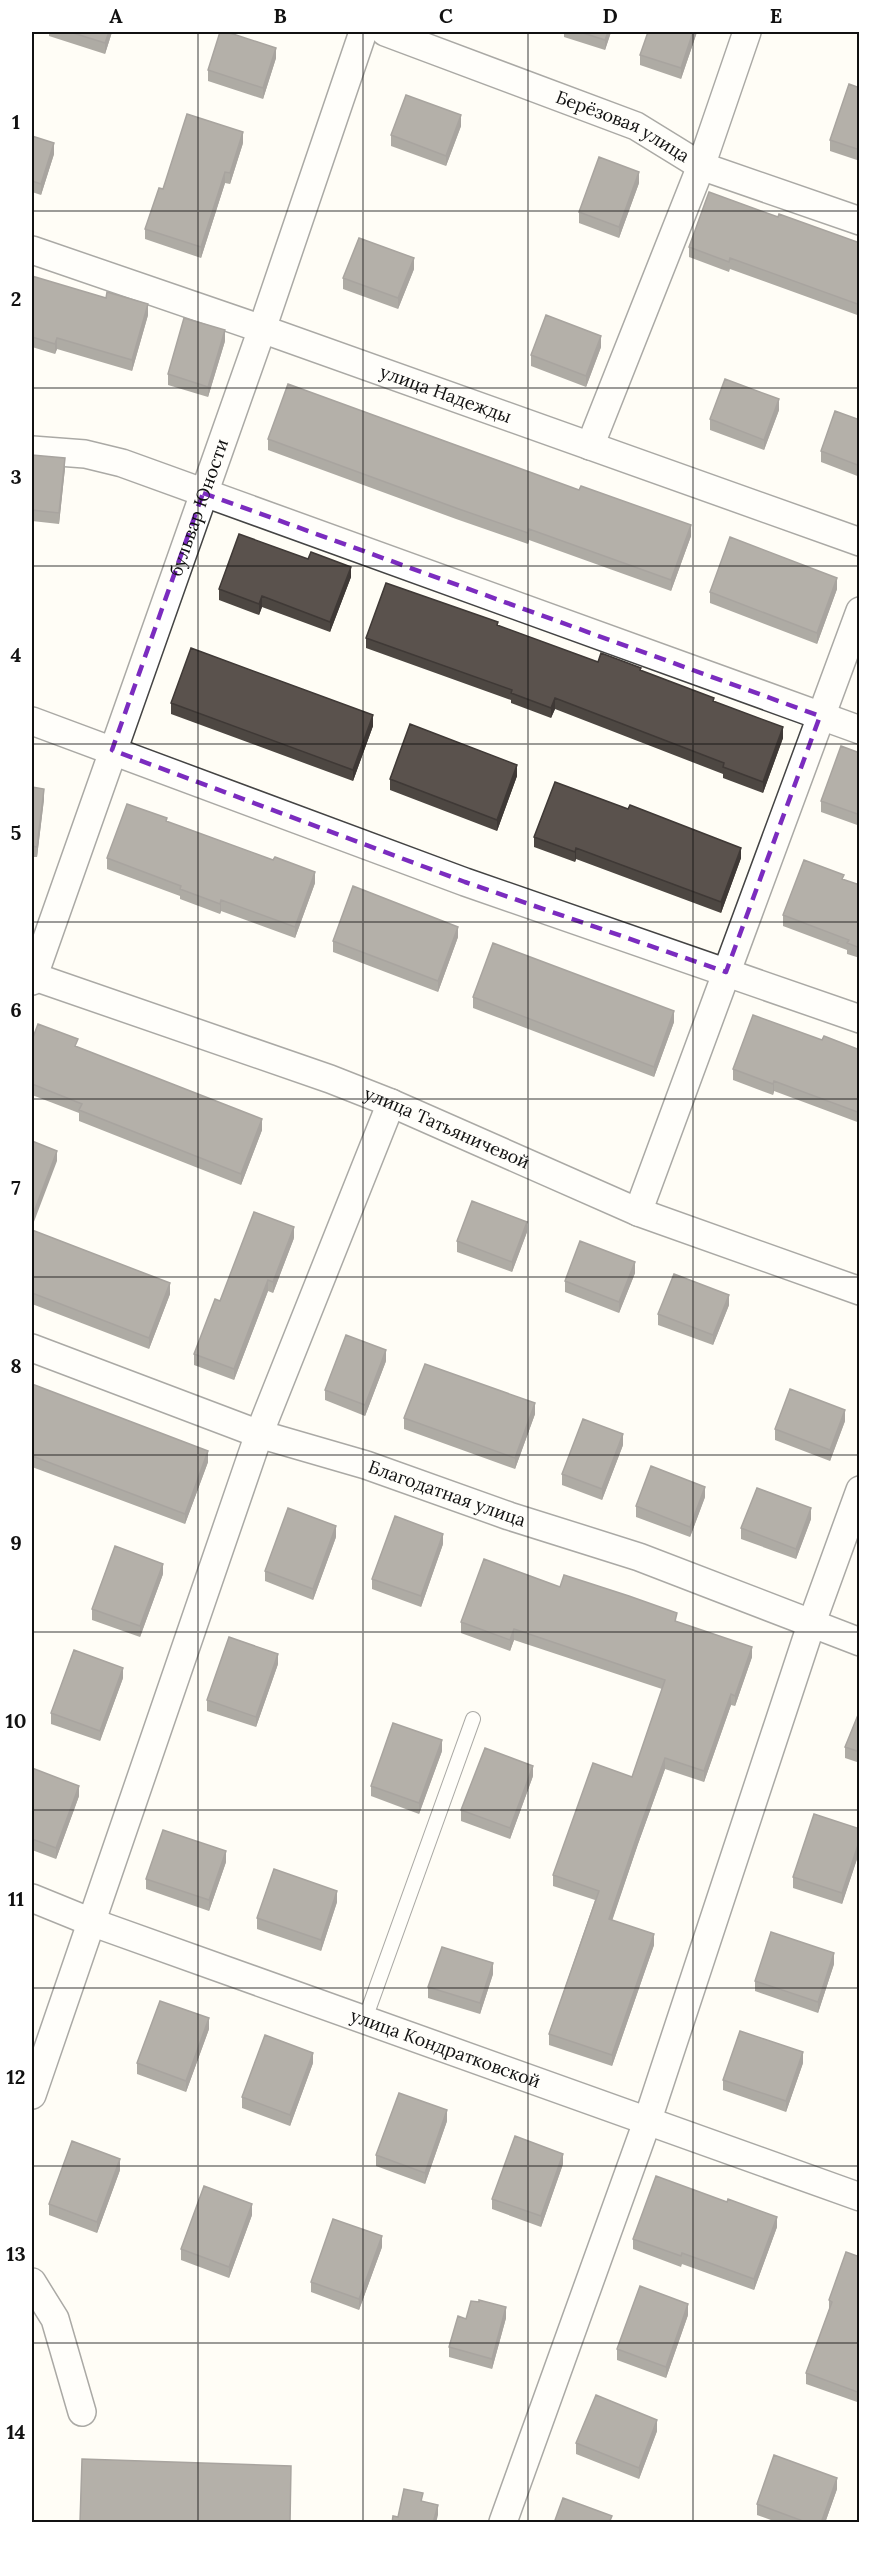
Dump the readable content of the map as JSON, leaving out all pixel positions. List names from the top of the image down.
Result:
{
  "streets": {
    "street": [
      "Берёзовая улица",
      "улица Надежды",
      "бульвар Юности",
      "улица Татьяничевой",
      "Благодатная улица",
      "улица Кондратковской"
    ]
  },
  "crossings": [
    ["улица Надежды", "бульвар Юности"],
    ["бульвар Юности", "улица Татьяничевой"]
  ],
  "grid": {
    "columns": [
      "A",
      "B",
      "C",
      "D",
      "E"
    ],
    "rows": [
      "1",
      "2",
      "3",
      "4",
      "5",
      "6",
      "7",
      "8",
      "9",
      "10",
      "11",
      "12",
      "13",
      "14"
    ]
  }
}
